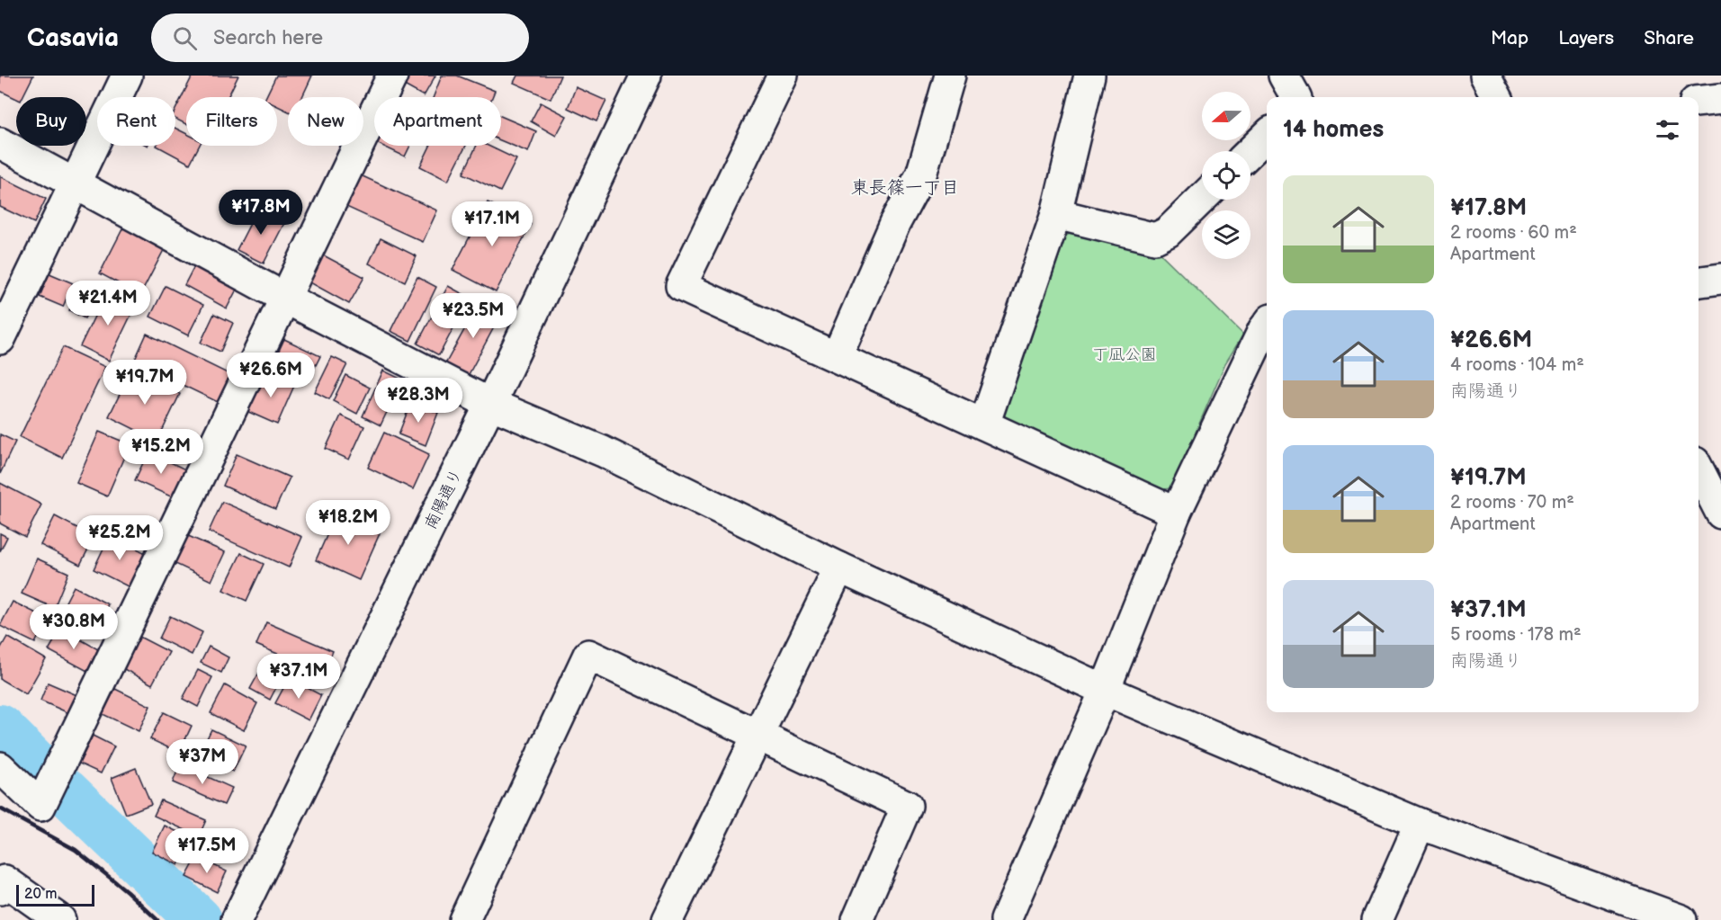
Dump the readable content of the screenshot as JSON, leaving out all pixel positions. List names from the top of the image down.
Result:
{
  "streets": {
    "street": ["南陽通り"]
  },
  "districts": ["東長篠一丁目"],
  "parks": ["丁凪公園"],
  "scale_bar": "20 m",
  "north": "left",
  "page": {
    "header": "Casavia",
    "search": "Search here",
    "nav": ["Map", "Layers", "Share"],
    "chip": [
      "Buy",
      "Rent",
      "Filters",
      "New",
      "Apartment"
    ],
    "heading": "14 homes",
    "list": [
      {
        "name": "¥17.8M",
        "note": "2 rooms · 60 m² · Apartment"
      },
      {
        "name": "¥26.6M",
        "note": "4 rooms · 104 m² · 南陽通り"
      },
      {
        "name": "¥19.7M",
        "note": "2 rooms · 70 m² · Apartment"
      },
      {
        "name": "¥37.1M",
        "note": "5 rooms · 178 m² · 南陽通り"
      }
    ],
    "price": [
      "¥17.8M",
      "¥17.1M",
      "¥21.4M",
      "¥23.5M",
      "¥26.6M",
      "¥19.7M",
      "¥28.3M",
      "¥15.2M",
      "¥18.2M",
      "¥25.2M",
      "¥30.8M",
      "¥37.1M",
      "¥37M",
      "¥17.5M"
    ],
    "scale": "20 m"
  }
}
